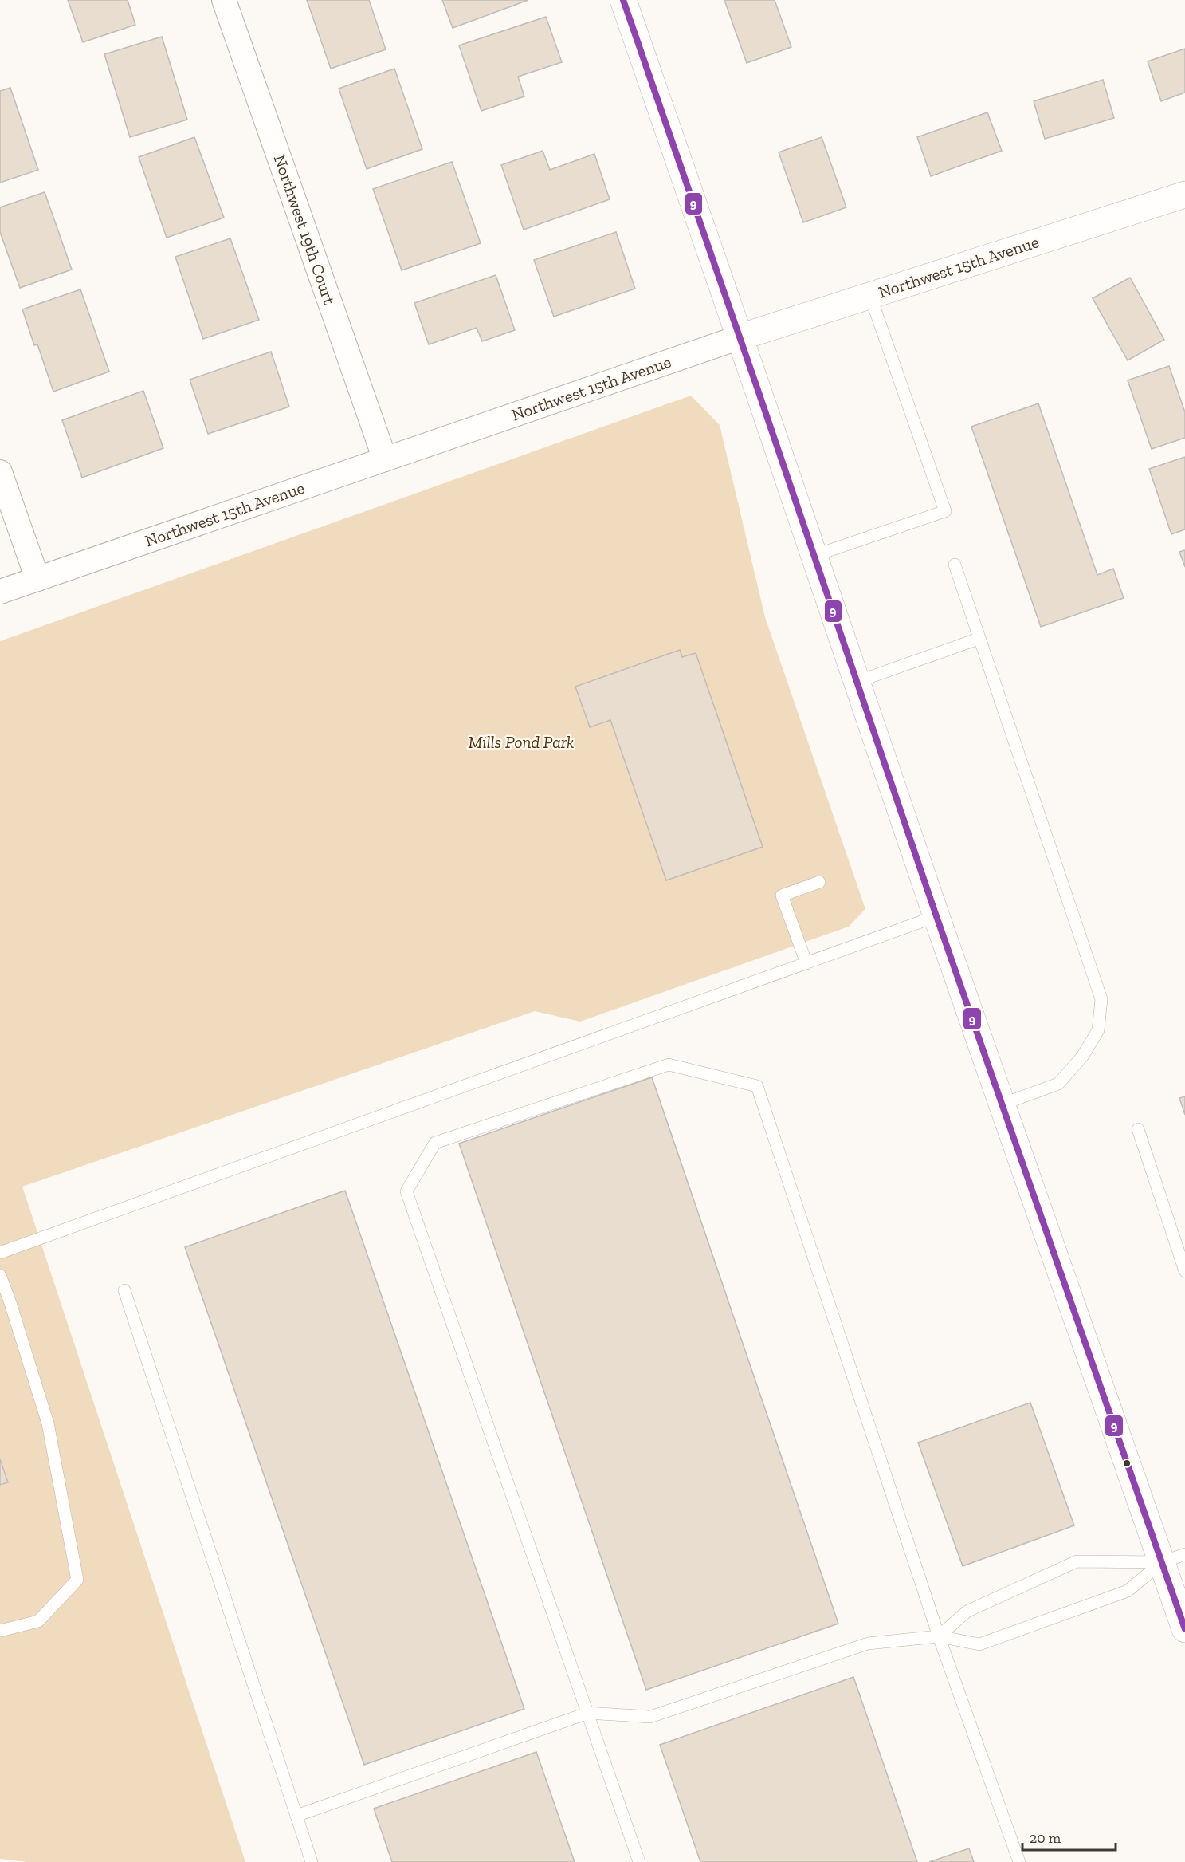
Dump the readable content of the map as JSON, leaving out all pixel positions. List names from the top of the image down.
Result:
{
  "streets": {
    "street": ["Northwest 19th Court", "Northwest 15th Avenue"]
  },
  "crossings": [
    ["Northwest 19th Court", "Northwest 15th Avenue"]
  ],
  "parks": ["Mills Pond Park"],
  "lines": ["transit line 9"],
  "scale_bar": "20 m"
}
